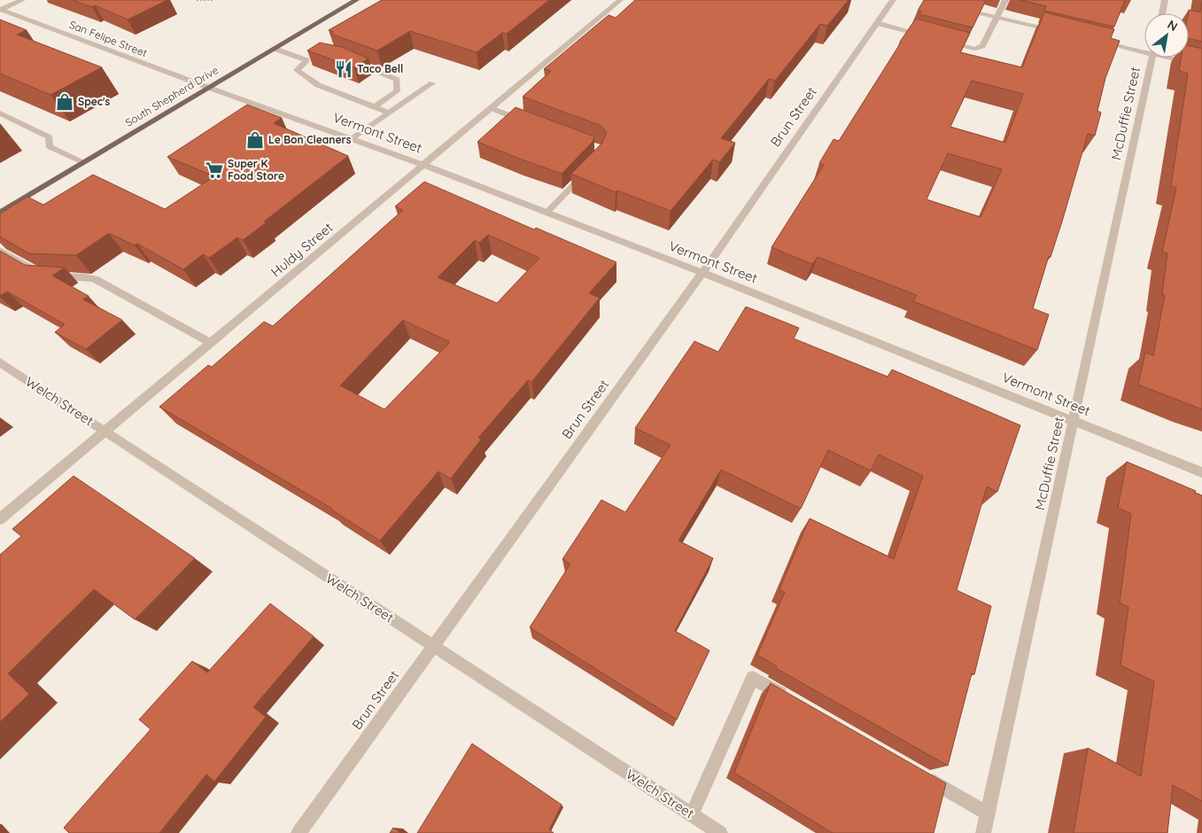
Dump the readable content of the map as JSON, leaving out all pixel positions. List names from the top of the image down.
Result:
{
  "streets": {
    "main road": ["South Shepherd Drive"],
    "street": [
      "San Felipe Street",
      "McDuffie Street",
      "Brun Street",
      "Vermont Street",
      "Huldy Street",
      "Welch Street"
    ]
  },
  "crossings": [
    ["San Felipe Street", "South Shepherd Drive"],
    ["San Felipe Street", "Vermont Street"],
    ["South Shepherd Drive", "Vermont Street"],
    ["McDuffie Street", "Vermont Street"],
    ["Brun Street", "Vermont Street"],
    ["Brun Street", "Welch Street"],
    ["Vermont Street", "Huldy Street"],
    ["Huldy Street", "Welch Street"]
  ],
  "places": {
    "restaurant": ["Taco Bell"],
    "shop": ["Spec's", "Le Bon Cleaners"],
    "supermarket": ["Super K Food Store"]
  },
  "north": "top right"
}
